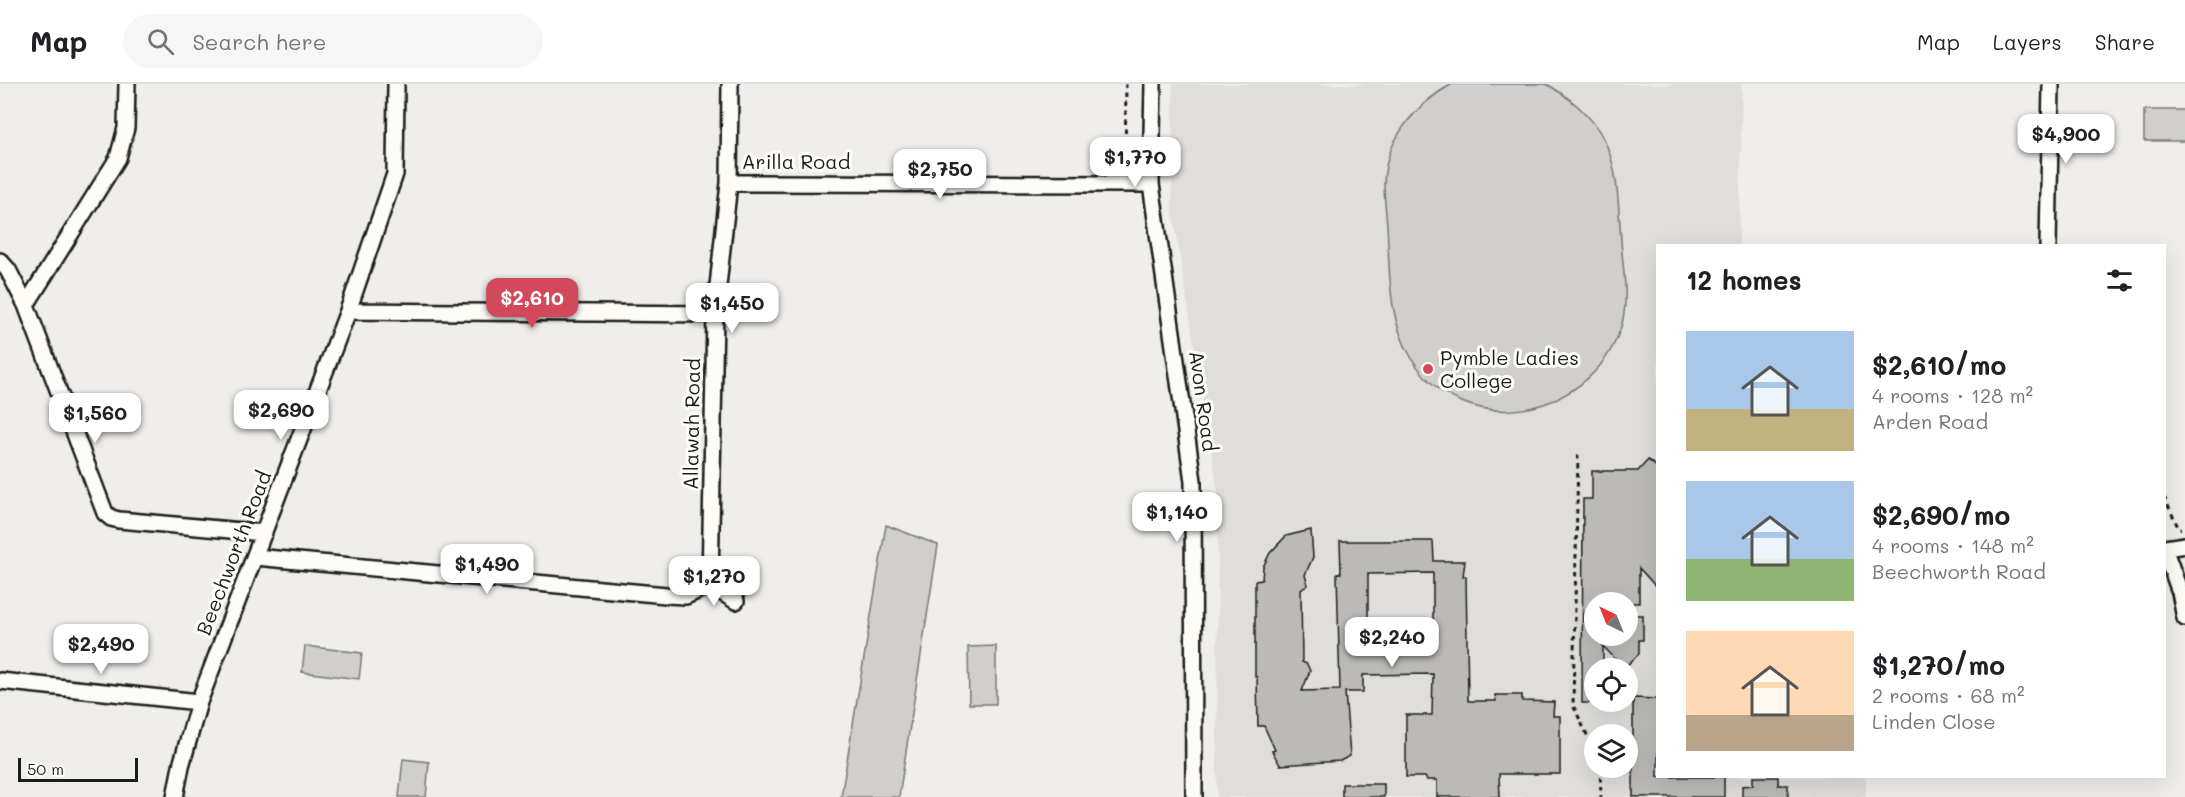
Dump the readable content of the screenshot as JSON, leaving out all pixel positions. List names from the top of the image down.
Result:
{
  "streets": {
    "street": [
      "Arilla Road",
      "Avon Road",
      "Allawah Road",
      "Beechworth Road"
    ]
  },
  "crossings": [
    ["Arilla Road", "Avon Road"],
    ["Arilla Road", "Allawah Road"]
  ],
  "places": ["Pymble Ladies College"],
  "scale_bar": "50 m",
  "north": "top left",
  "page": {
    "header": "Map",
    "search": "Search here",
    "nav": ["Map", "Layers", "Share"],
    "price": [
      "$4,900",
      "$1,770",
      "$2,750",
      "$2,610",
      "$1,450",
      "$2,690",
      "$1,560",
      "$1,140",
      "$1,490",
      "$1,270",
      "$2,240",
      "$2,490"
    ],
    "heading": "12 homes",
    "list": [
      {
        "name": "$2,610/mo",
        "note": "4 rooms · 128 m² · Arden Road"
      },
      {
        "name": "$2,690/mo",
        "note": "4 rooms · 148 m² · Beechworth Road"
      },
      {
        "name": "$1,270/mo",
        "note": "2 rooms · 68 m² · Linden Close"
      }
    ],
    "scale": "50 m"
  }
}
